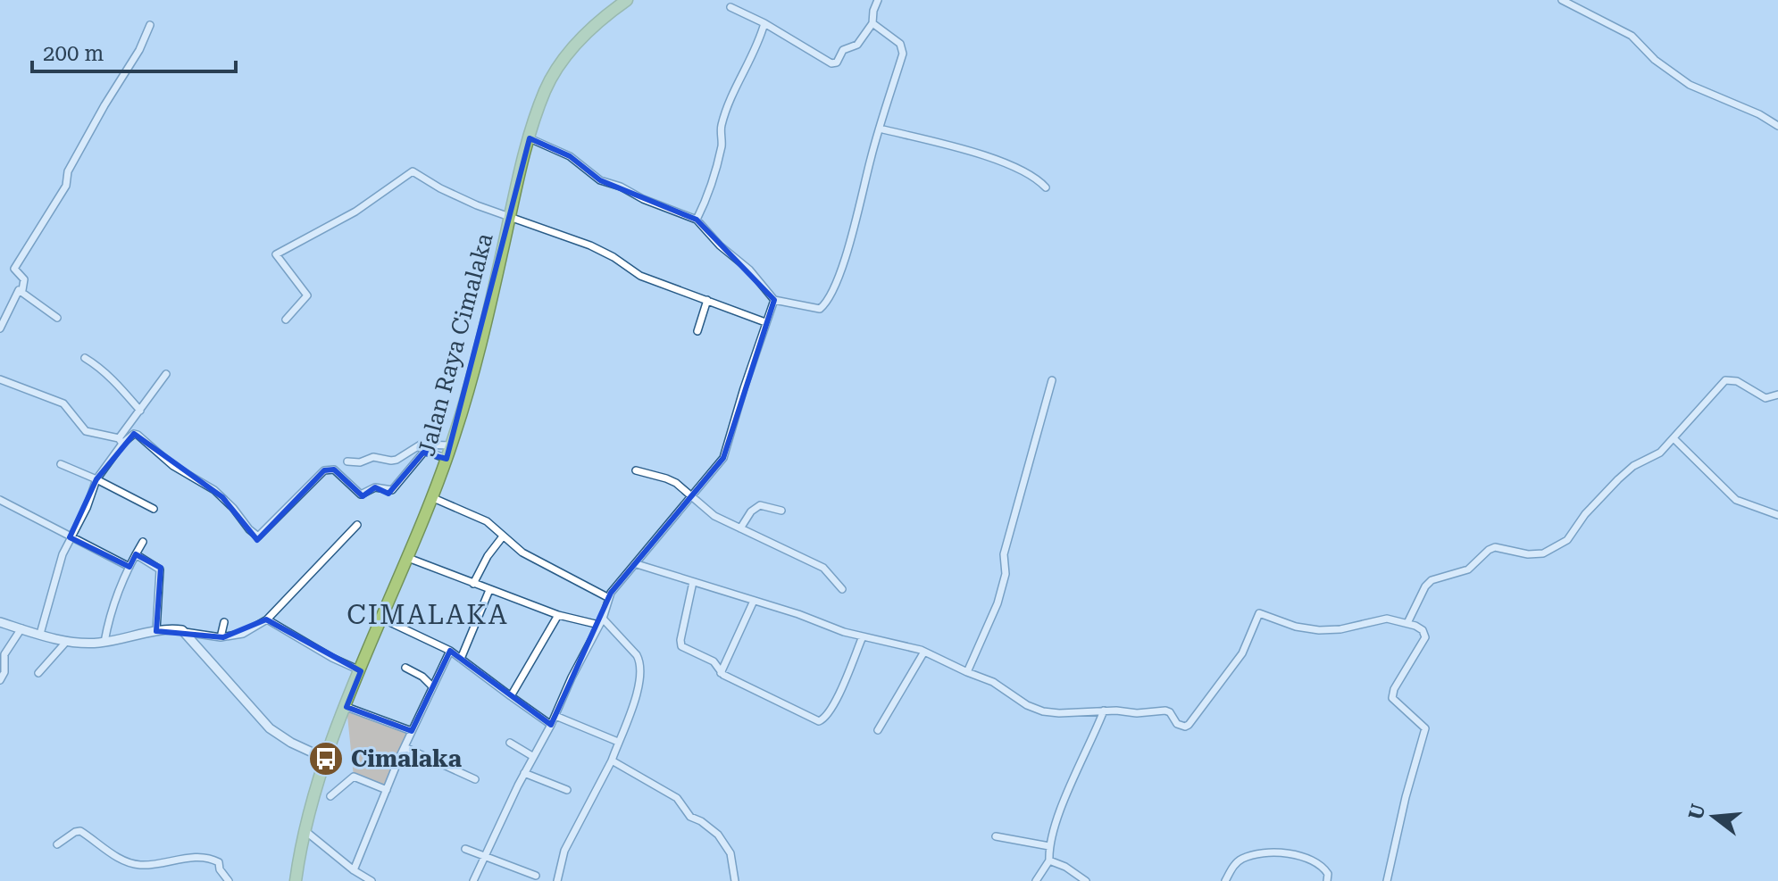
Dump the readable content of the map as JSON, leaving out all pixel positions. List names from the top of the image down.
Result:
{
  "streets": {
    "highway": ["Jalan Raya Cimalaka"]
  },
  "districts": ["CIMALAKA"],
  "places": {
    "bus stop": ["Cimalaka"]
  },
  "scale_bar": "200 m",
  "north": "left"
}
